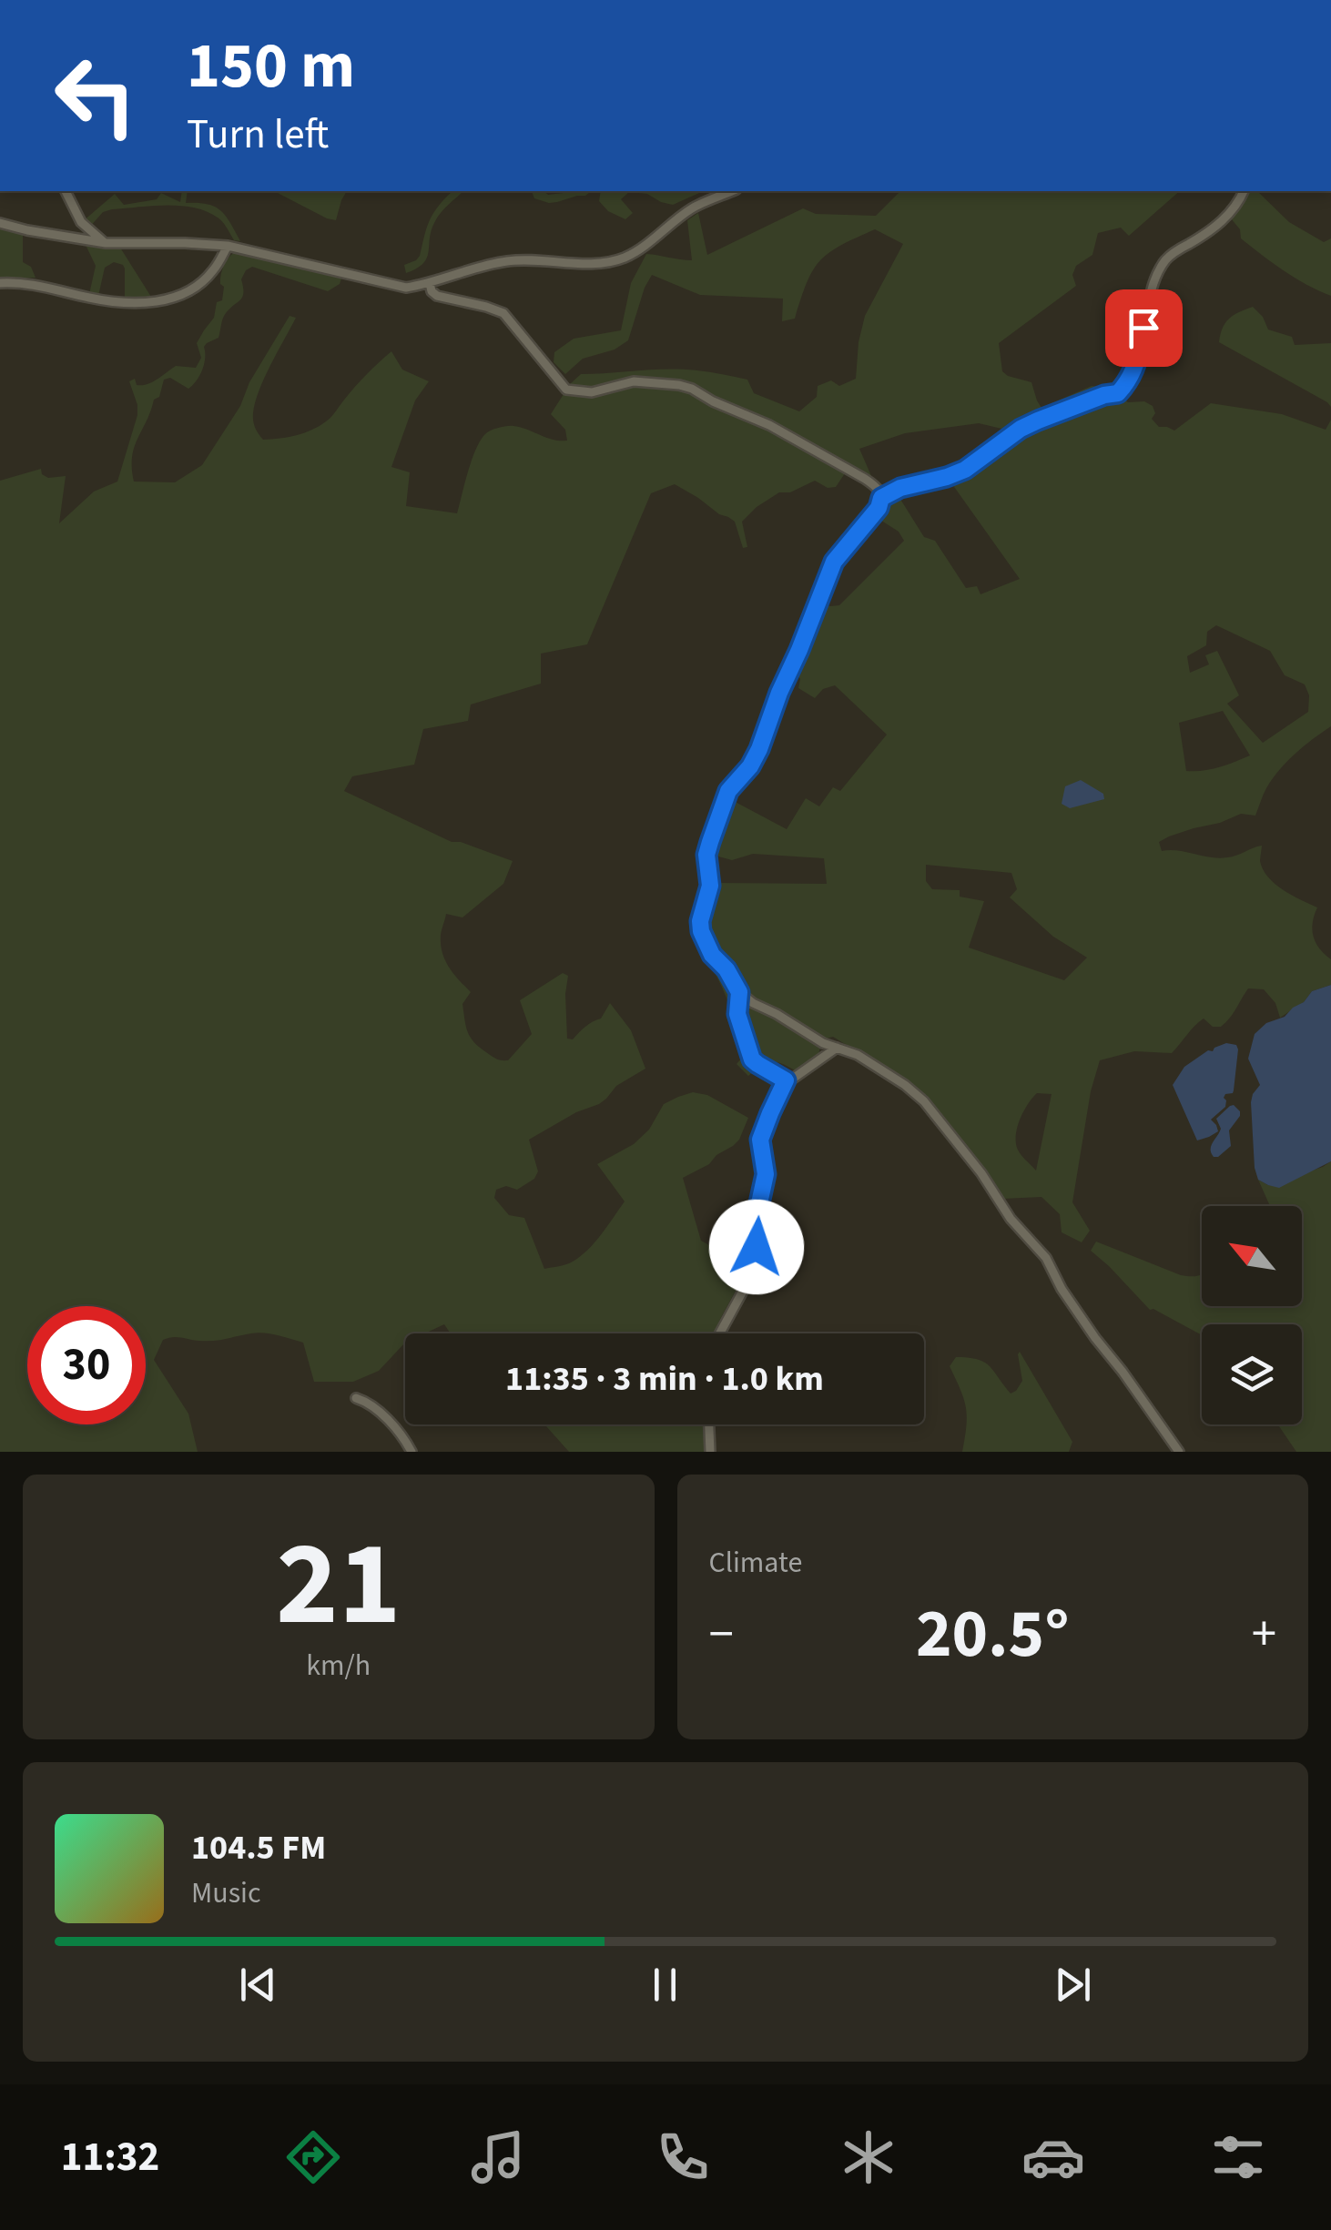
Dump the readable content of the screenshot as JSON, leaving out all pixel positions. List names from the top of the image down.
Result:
{
  "north": "top left",
  "page": {
    "turn": ["150 m", "Turn left"],
    "limit": "30",
    "trip": "11:35 · 3 min · 1.0 km",
    "tile": [
      ["21", "km/h"],
      "Climate"
    ],
    "heat": ["−", "20.5°", "+"],
    "song": ["104.5 FM", "Music"],
    "tabs": "11:32"
  }
}
